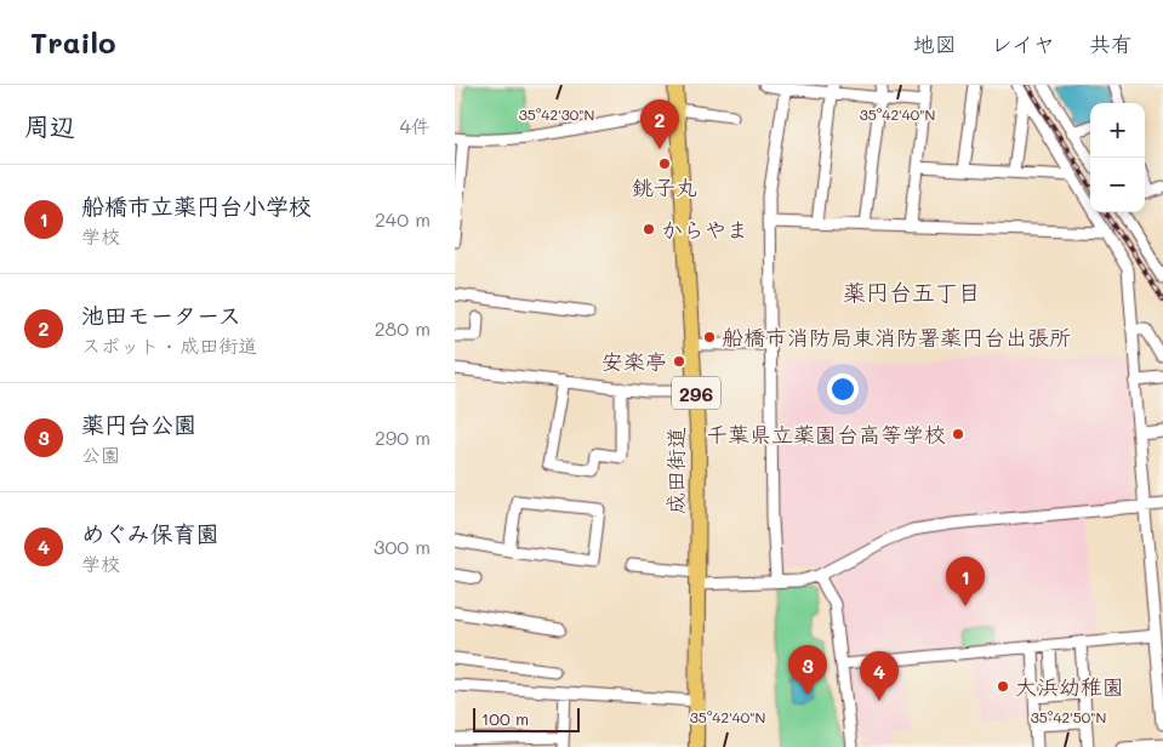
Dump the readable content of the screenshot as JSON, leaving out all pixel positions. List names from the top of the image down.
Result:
{
  "streets": {
    "highway": ["296", "成田街道"]
  },
  "districts": ["薬円台五丁目"],
  "places": [
    "銚子丸",
    "からやま",
    "船橋市消防局東消防署薬円台出張所",
    "安楽亭",
    "千葉県立薬園台高等学校",
    "大浜幼稚園"
  ],
  "scale_bar": "100 m",
  "page": {
    "header": "Trailo",
    "nav": ["地図", "レイヤ", "共有"],
    "heading": ["周辺", "4件"],
    "pins": [
      "2",
      "1",
      "3",
      "4"
    ],
    "map_buttons": ["+", "−"],
    "list": [
      {
        "mark": "1",
        "name": "船橋市立薬円台小学校",
        "note": "学校",
        "value": "240 m"
      },
      {
        "mark": "2",
        "name": "池田モータース",
        "note": "スポット · 成田街道",
        "value": "280 m"
      },
      {
        "mark": "3",
        "name": "薬円台公園",
        "note": "公園",
        "value": "290 m"
      },
      {
        "mark": "4",
        "name": "めぐみ保育園",
        "note": "学校",
        "value": "300 m"
      }
    ],
    "scale": "100 m"
  },
  "coordinates": ["35°42'30\"N", "35°42'40\"N", "35°42'50\"N"]
}
